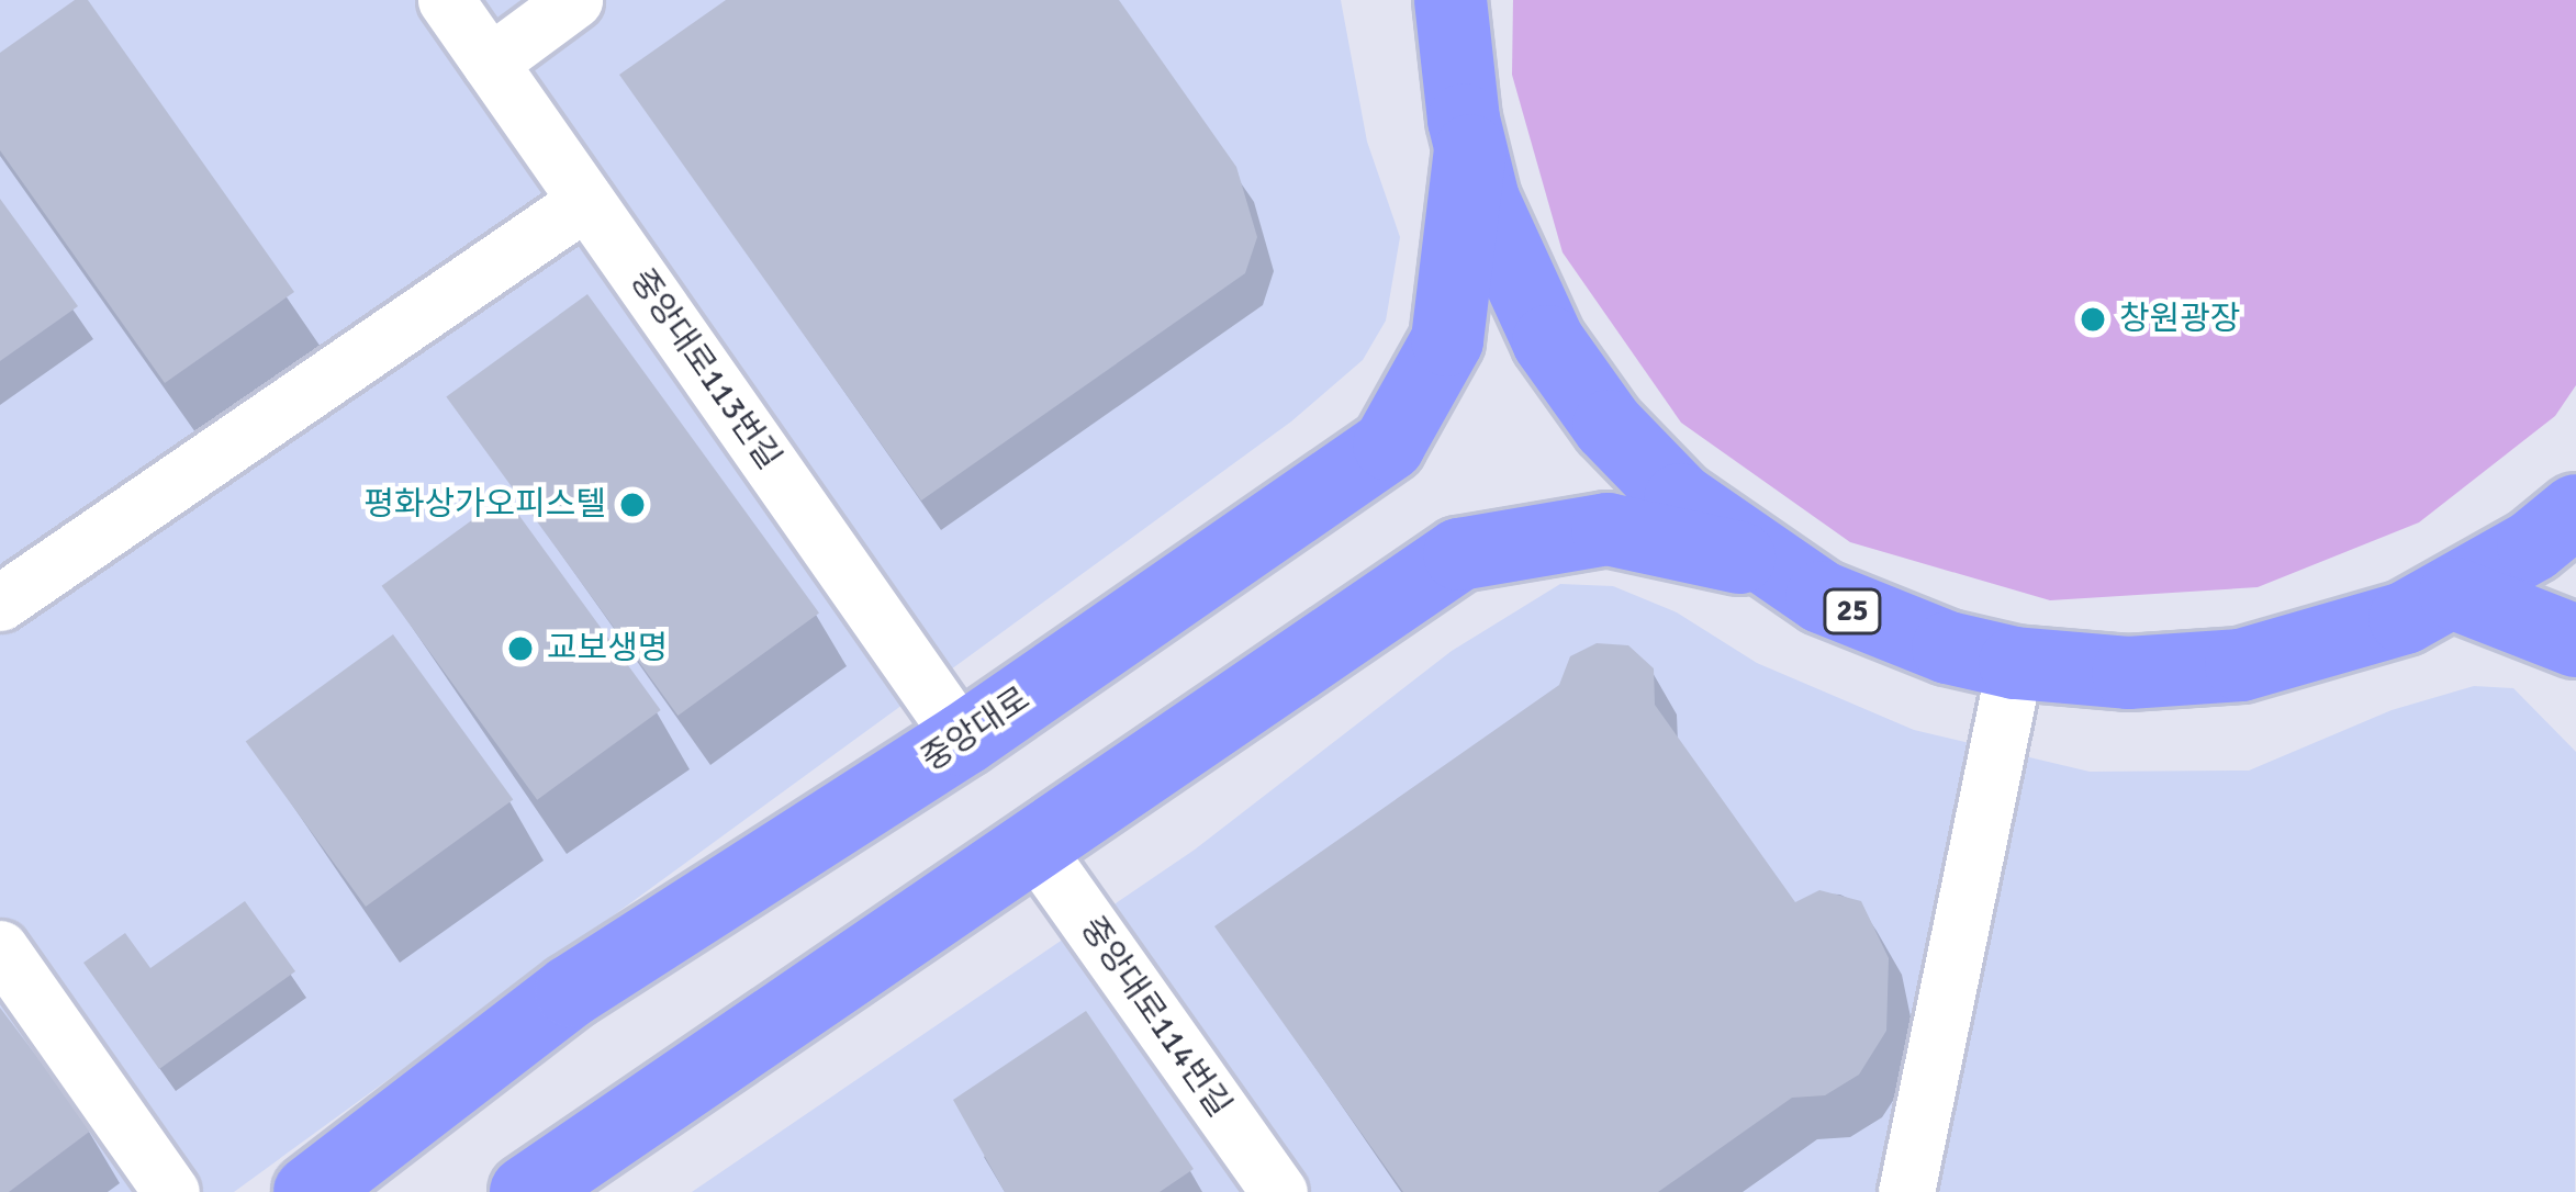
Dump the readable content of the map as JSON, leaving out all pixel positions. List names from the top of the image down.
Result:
{
  "streets": {
    "main road": ["25", "중앙대로"],
    "street": ["중앙대로113번길", "중앙대로114번길"]
  },
  "crossings": [
    ["중앙대로113번길", "중앙대로"],
    ["25", "중앙대로"]
  ],
  "places": ["창원광장", "평화상가오피스텔", "교보생명"]
}
